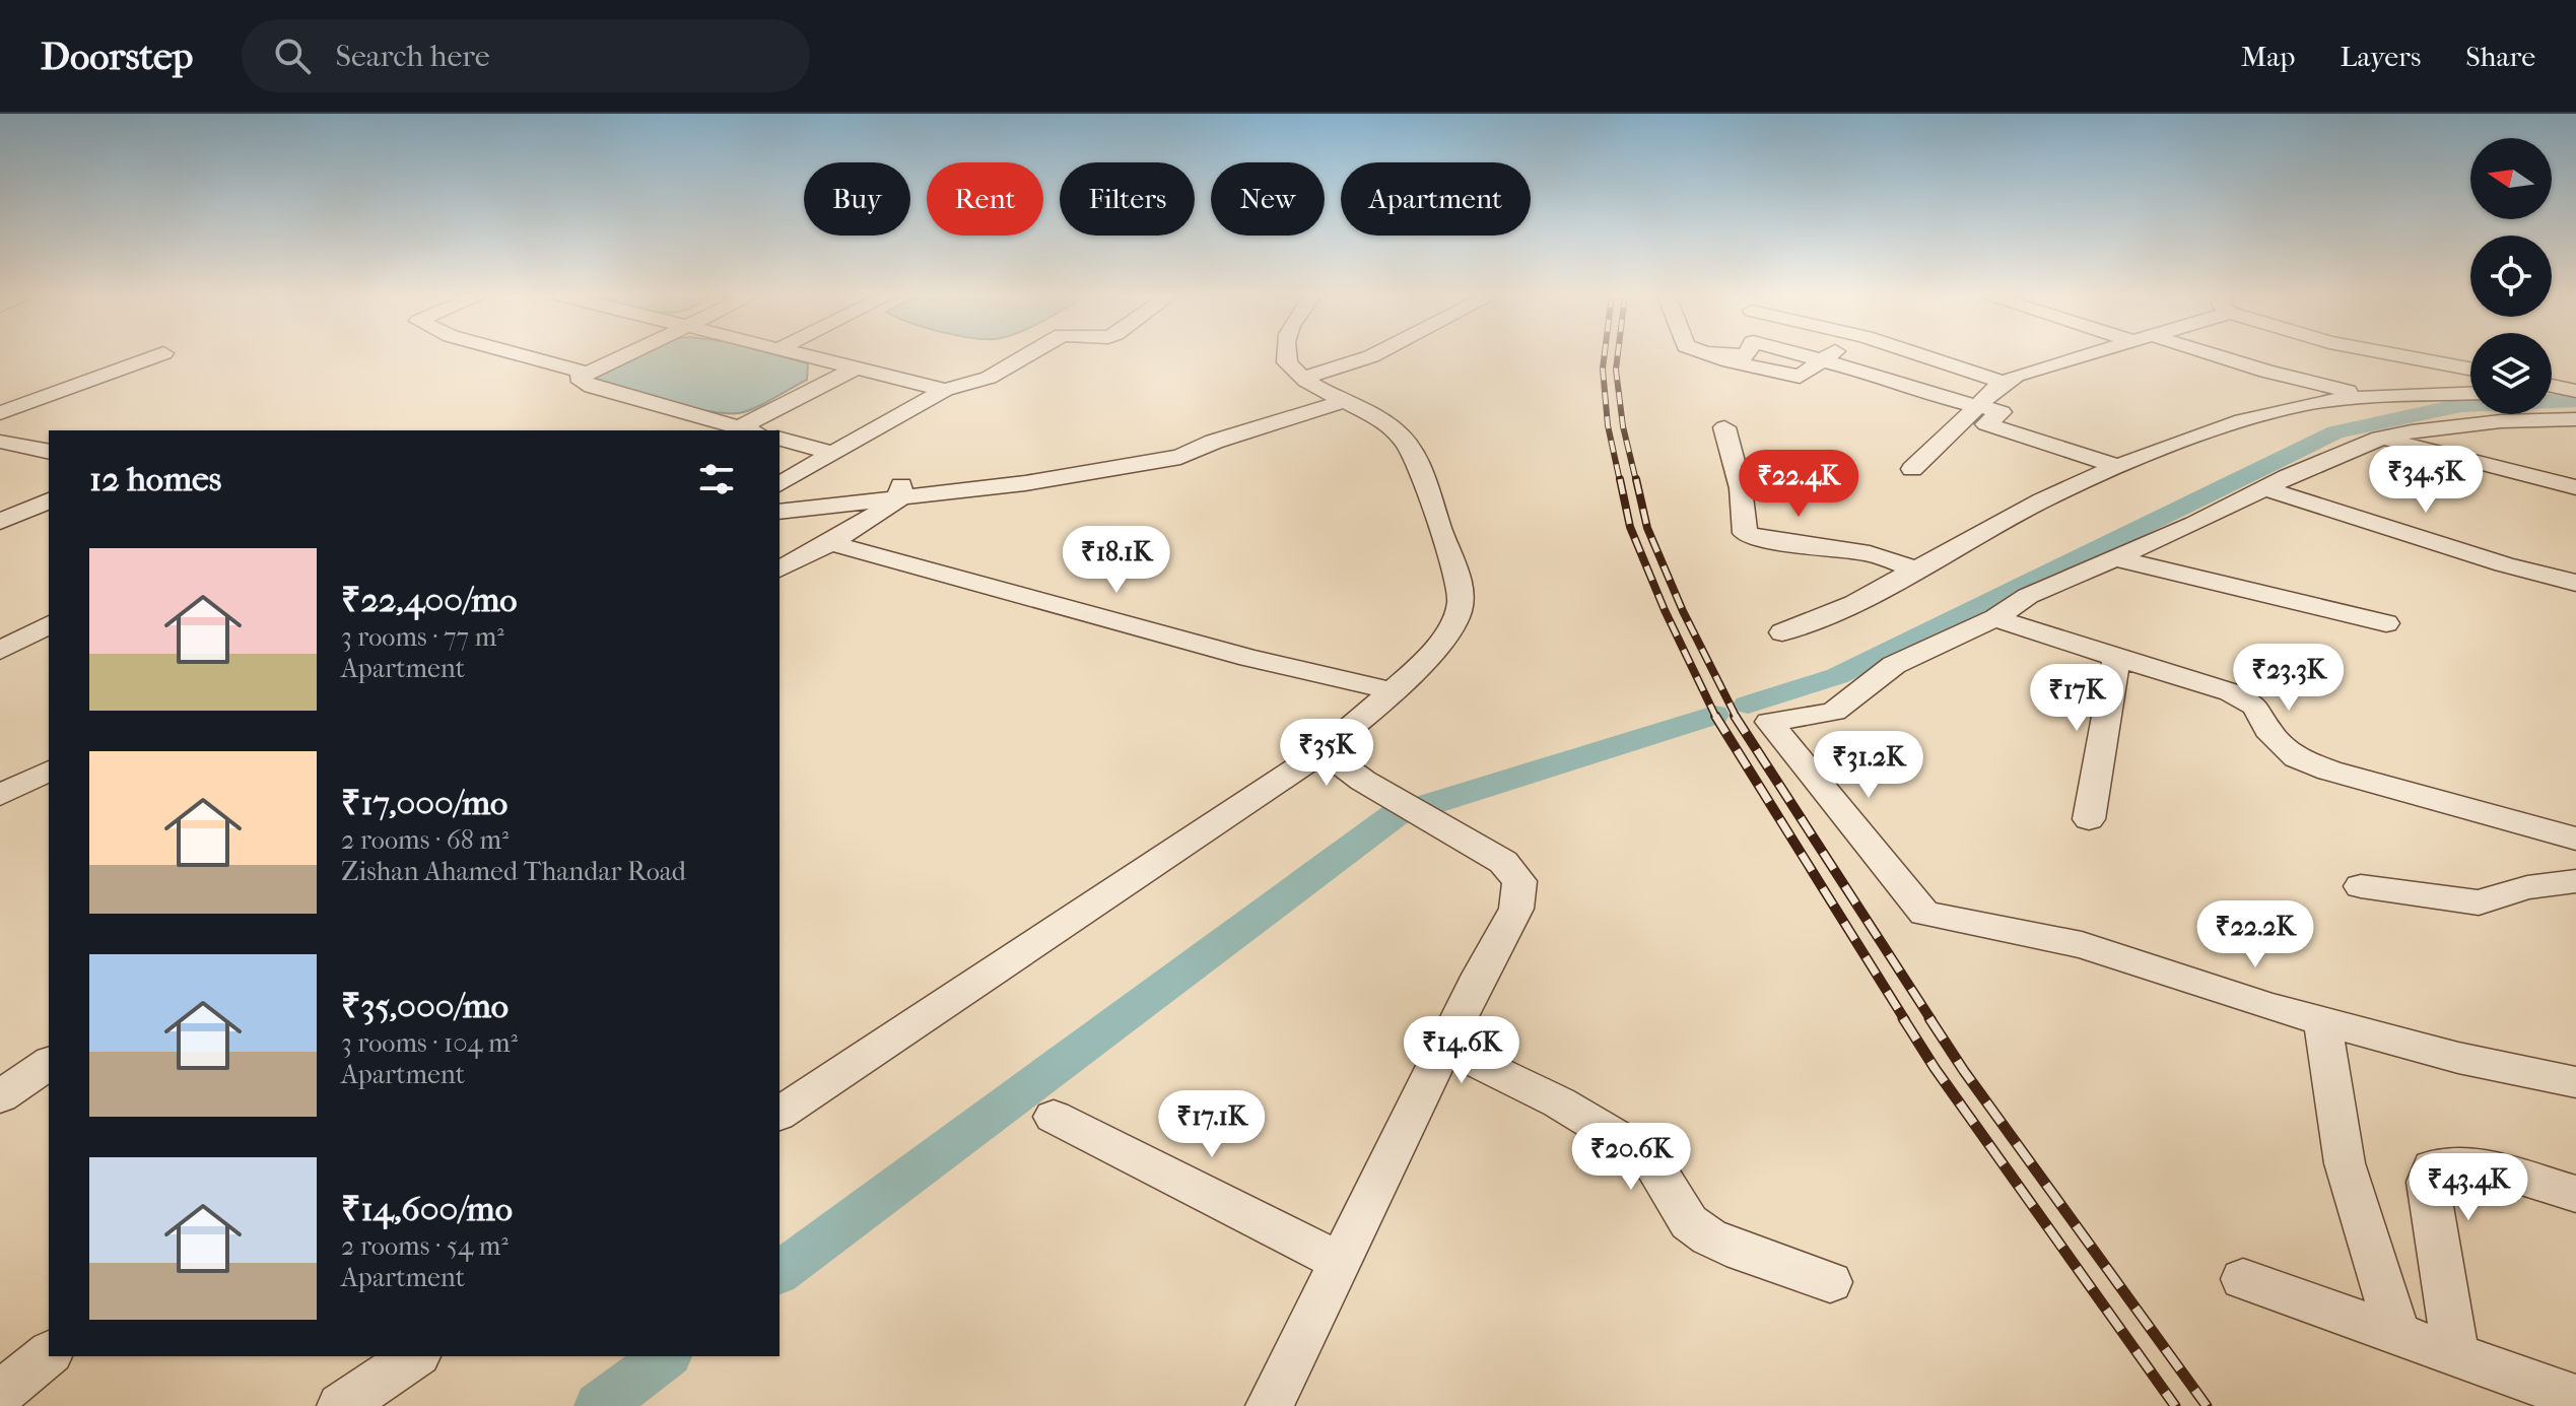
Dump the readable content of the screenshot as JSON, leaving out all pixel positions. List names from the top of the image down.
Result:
{
  "north": "left",
  "page": {
    "header": "Doorstep",
    "search": "Search here",
    "nav": ["Map", "Layers", "Share"],
    "chip": [
      "Buy",
      "Rent",
      "Filters",
      "New",
      "Apartment"
    ],
    "heading": "12 homes",
    "price": [
      "₹34.5K",
      "₹22.4K",
      "₹18.1K",
      "₹23.3K",
      "₹17K",
      "₹35K",
      "₹31.2K",
      "₹22.2K",
      "₹14.6K",
      "₹17.1K",
      "₹20.6K",
      "₹43.4K"
    ],
    "list": [
      {
        "name": "₹22,400/mo",
        "note": "3 rooms · 77 m² · Apartment"
      },
      {
        "name": "₹17,000/mo",
        "note": "2 rooms · 68 m² · Zishan Ahamed Thandar Road"
      },
      {
        "name": "₹35,000/mo",
        "note": "3 rooms · 104 m² · Apartment"
      },
      {
        "name": "₹14,600/mo",
        "note": "2 rooms · 54 m² · Apartment"
      }
    ]
  }
}
